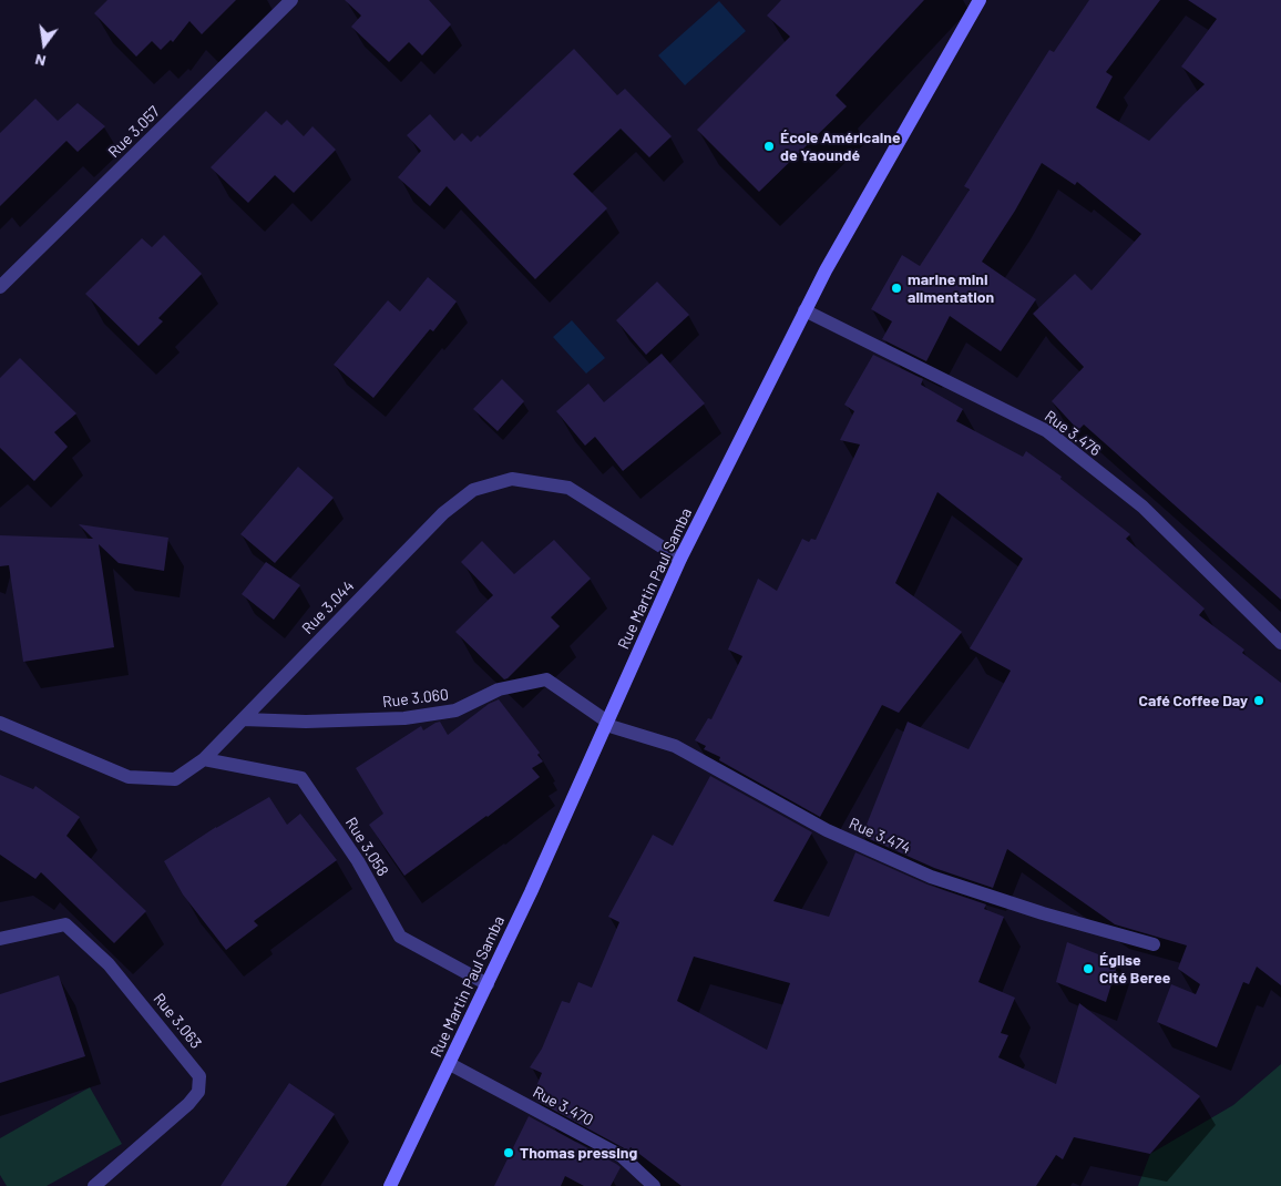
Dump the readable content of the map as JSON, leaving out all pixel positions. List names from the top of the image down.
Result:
{
  "streets": {
    "main road": ["Rue Martin Paul Samba"],
    "street": [
      "Rue 3.057",
      "Rue 3.476",
      "Rue 3.044",
      "Rue 3.060",
      "Rue 3.474",
      "Rue 3.058",
      "Rue 3.063",
      "Rue 3.470"
    ]
  },
  "crossings": [
    ["Rue 3.476", "Rue Martin Paul Samba"],
    ["Rue Martin Paul Samba", "Rue 3.044"],
    ["Rue Martin Paul Samba", "Rue 3.060"],
    ["Rue Martin Paul Samba", "Rue 3.474"],
    ["Rue Martin Paul Samba", "Rue 3.058"],
    ["Rue Martin Paul Samba", "Rue 3.470"],
    ["Rue 3.044", "Rue 3.060"],
    ["Rue 3.044", "Rue 3.058"],
    ["Rue 3.060", "Rue 3.474"]
  ],
  "places": [
    "École Américaine de Yaoundé",
    "marine mini alimentation",
    "Café Coffee Day",
    "Église Cité Beree",
    "Thomas pressing"
  ],
  "north": "bottom"
}
